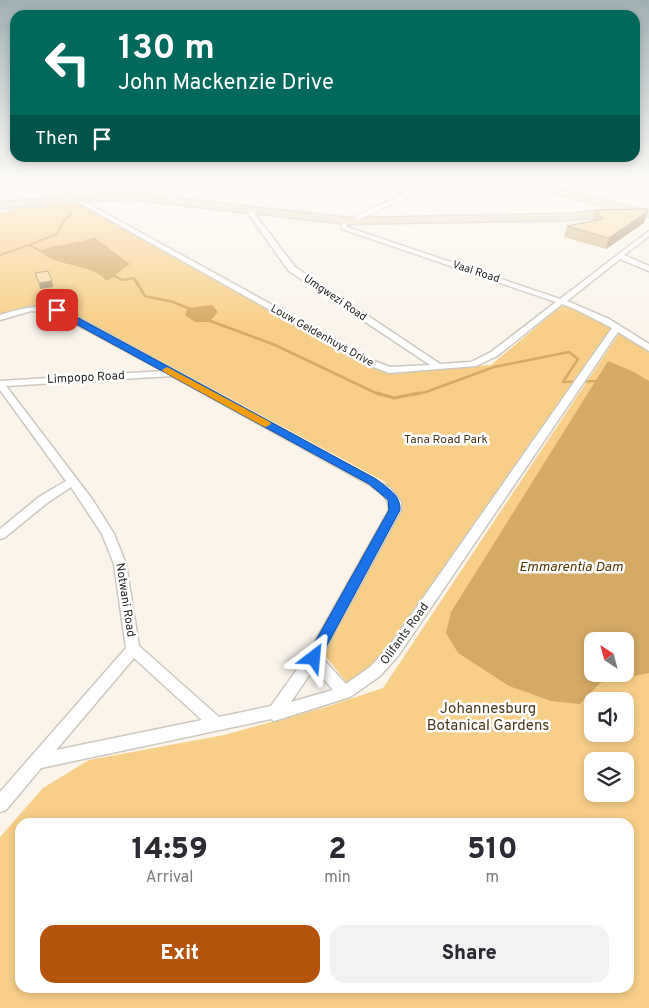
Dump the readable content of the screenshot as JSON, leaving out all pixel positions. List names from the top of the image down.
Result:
{
  "streets": {
    "street": [
      "Vaal Road",
      "Umgwezi Road",
      "Louw Geldenhuys Drive",
      "Limpopo Road",
      "Notwani Road",
      "Olifants Road"
    ]
  },
  "crossings": [
    ["Vaal Road", "Louw Geldenhuys Drive"],
    ["Umgwezi Road", "Louw Geldenhuys Drive"],
    ["Limpopo Road", "Notwani Road"],
    ["Notwani Road", "Olifants Road"]
  ],
  "water": ["Emmarentia Dam"],
  "parks": ["Tana Road Park", "Johannesburg Botanical Gardens"],
  "north": "top left",
  "page": {
    "turn": ["130 m", "John Mackenzie Drive"],
    "then": "Then",
    "eta": [
      "14:59",
      "Arrival",
      "2",
      "min",
      "510",
      "m"
    ],
    "buttons": ["Exit", "Share"]
  }
}
